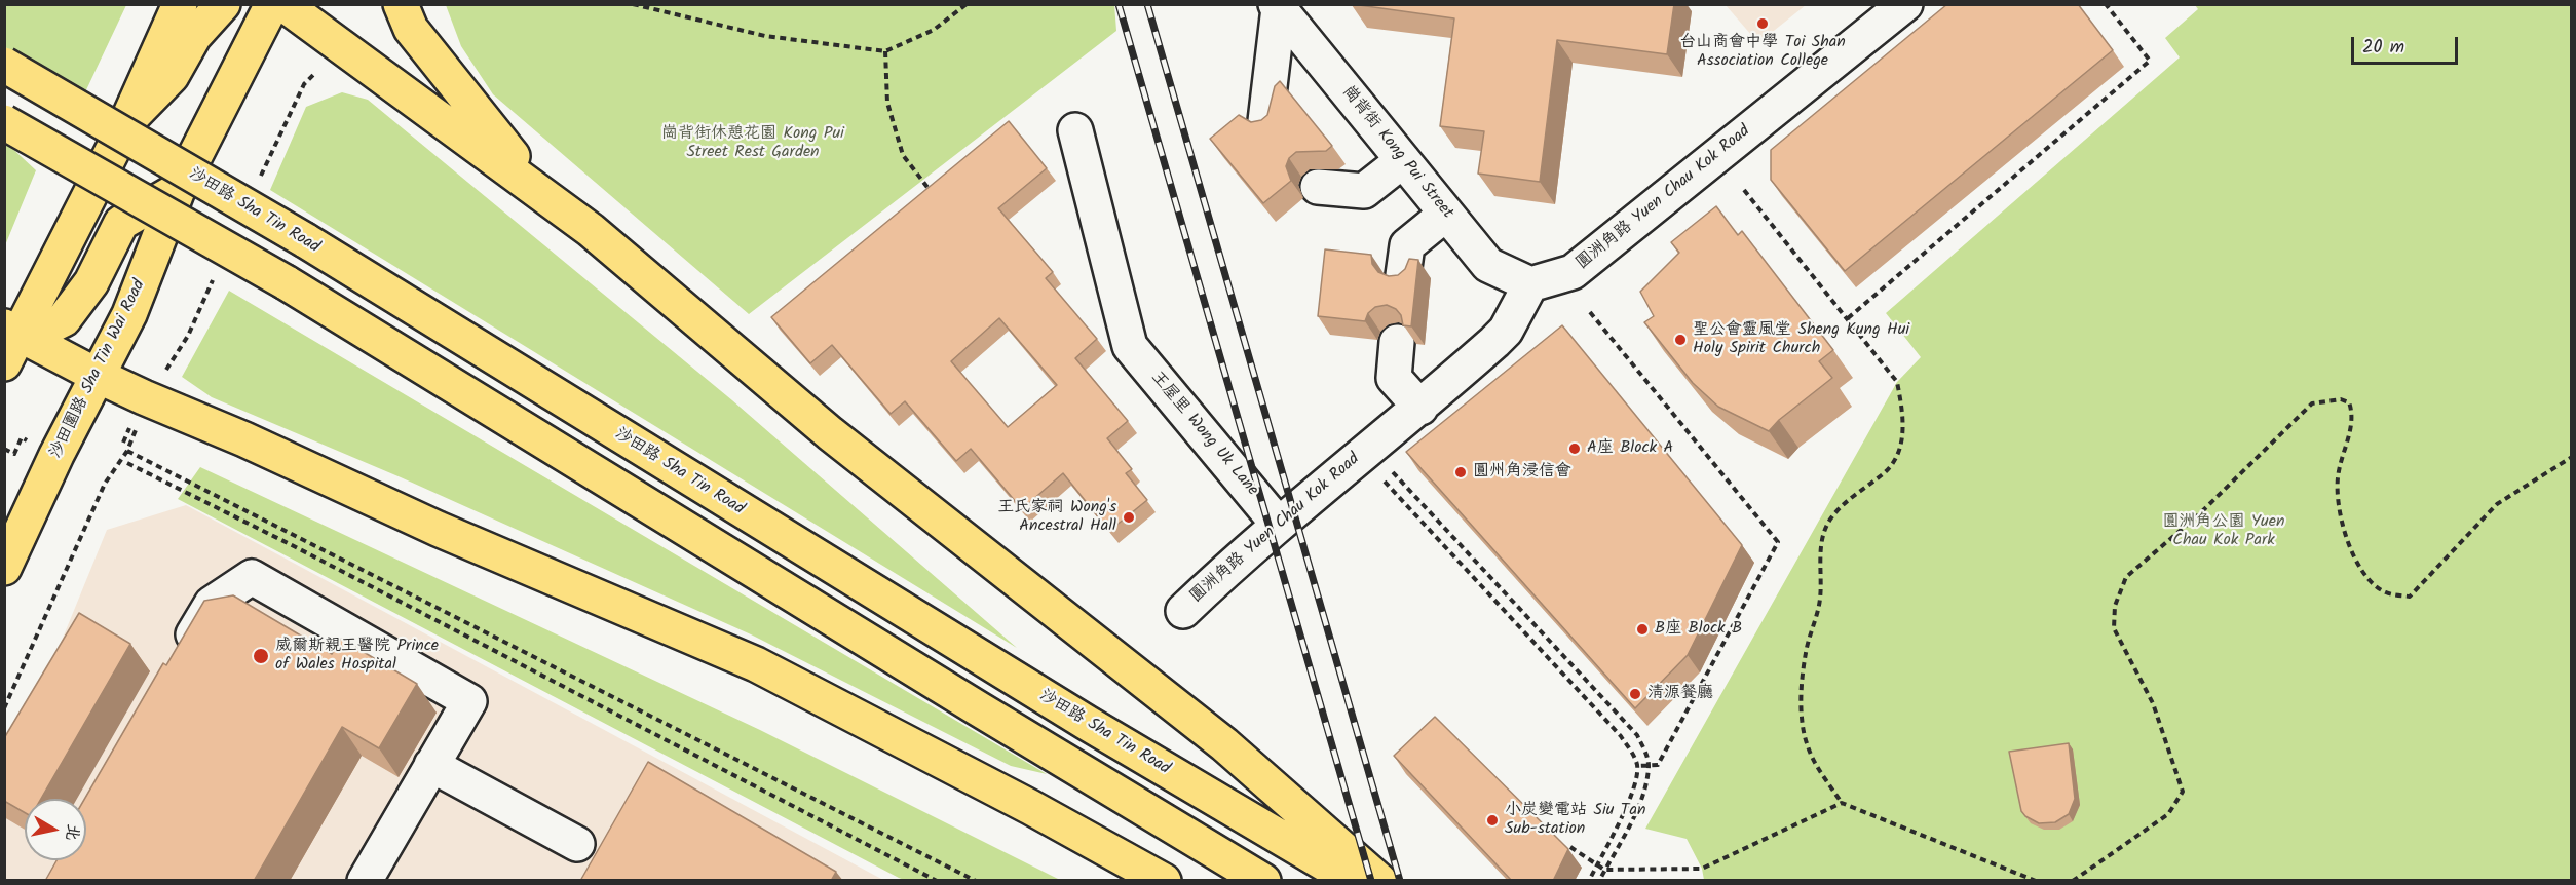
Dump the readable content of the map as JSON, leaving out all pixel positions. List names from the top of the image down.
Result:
{
  "streets": {
    "main road": ["沙田路 Sha Tin Road", "沙田圍路 Sha Tin Wai Road"],
    "street": ["崗背街 Kong Pui Street", "圓洲角路 Yuen Chau Kok Road", "王屋里 Wong Uk Lane"]
  },
  "crossings": [
    ["崗背街 Kong Pui Street", "圓洲角路 Yuen Chau Kok Road"],
    ["圓洲角路 Yuen Chau Kok Road", "王屋里 Wong Uk Lane"]
  ],
  "parks": ["崗背街休憩花園 Kong Pui Street Rest Garden", "圓洲角公園 Yuen Chau Kok Park"],
  "places": [
    "台山商會中學 Toi Shan Association College",
    "聖公會靈風堂 Sheng Kung Hui Holy Spirit Church",
    "A座 Block A",
    "圓州角浸信會",
    "王氏家祠 Wong's Ancestral Hall",
    "B座 Block B",
    "威爾斯親王醫院 Prince of Wales Hospital",
    "清源餐廳",
    "小炭變電站 Siu Tan Sub-station"
  ],
  "scale_bar": "20 m",
  "north": "right"
}
